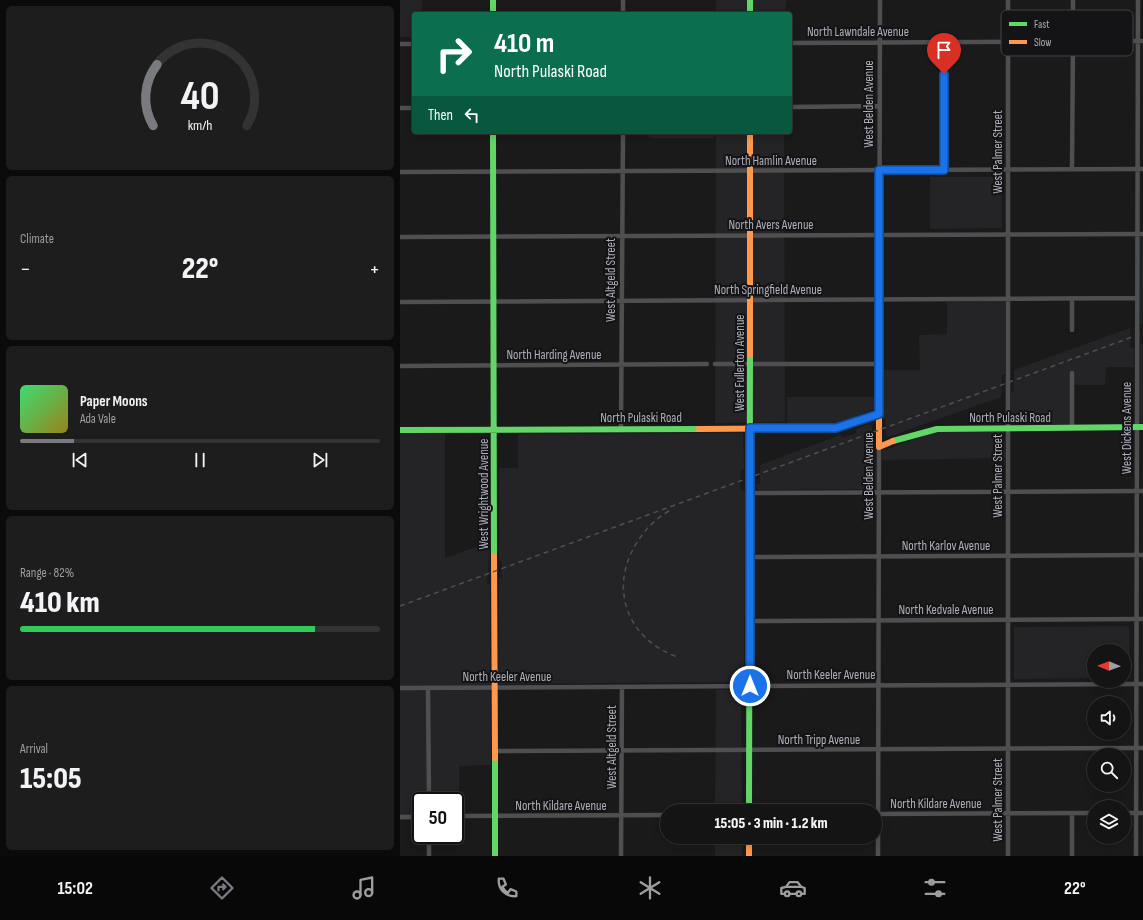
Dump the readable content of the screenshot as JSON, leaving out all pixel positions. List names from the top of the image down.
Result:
{
  "streets": {
    "main road": [
      "West Belden Avenue",
      "West Fullerton Avenue",
      "North Pulaski Road",
      "West Wrightwood Avenue"
    ],
    "street": [
      "North Lawndale Avenue",
      "West Palmer Street",
      "North Hamlin Avenue",
      "North Avers Avenue",
      "West Altgeld Street",
      "North Springfield Avenue",
      "North Harding Avenue",
      "West Dickens Avenue",
      "North Karlov Avenue",
      "North Kedvale Avenue",
      "North Keeler Avenue",
      "North Tripp Avenue",
      "North Kildare Avenue"
    ]
  },
  "crossings": [
    ["North Lawndale Avenue", "West Belden Avenue"],
    ["North Lawndale Avenue", "West Dickens Avenue"],
    ["West Belden Avenue", "North Hamlin Avenue"],
    ["West Belden Avenue", "North Avers Avenue"],
    ["West Belden Avenue", "North Springfield Avenue"],
    ["West Belden Avenue", "North Pulaski Road"],
    ["West Belden Avenue", "North Karlov Avenue"],
    ["West Belden Avenue", "North Kedvale Avenue"],
    ["West Belden Avenue", "North Keeler Avenue"],
    ["West Belden Avenue", "North Tripp Avenue"],
    ["West Palmer Street", "North Hamlin Avenue"],
    ["West Palmer Street", "North Avers Avenue"],
    ["West Palmer Street", "North Springfield Avenue"],
    ["West Palmer Street", "North Pulaski Road"],
    ["West Palmer Street", "North Karlov Avenue"],
    ["West Palmer Street", "North Kedvale Avenue"],
    ["West Palmer Street", "North Keeler Avenue"],
    ["West Palmer Street", "North Tripp Avenue"],
    ["West Palmer Street", "North Kildare Avenue"],
    ["North Hamlin Avenue", "West Altgeld Street"],
    ["North Hamlin Avenue", "West Fullerton Avenue"],
    ["North Hamlin Avenue", "West Dickens Avenue"],
    ["North Hamlin Avenue", "West Wrightwood Avenue"],
    ["North Avers Avenue", "West Altgeld Street"],
    ["North Avers Avenue", "West Fullerton Avenue"],
    ["North Avers Avenue", "West Dickens Avenue"],
    ["North Avers Avenue", "West Wrightwood Avenue"],
    ["West Altgeld Street", "North Springfield Avenue"],
    ["West Altgeld Street", "North Harding Avenue"],
    ["West Altgeld Street", "North Pulaski Road"],
    ["West Altgeld Street", "North Keeler Avenue"],
    ["West Altgeld Street", "North Tripp Avenue"],
    ["West Altgeld Street", "North Kildare Avenue"],
    ["North Springfield Avenue", "West Fullerton Avenue"],
    ["North Springfield Avenue", "West Dickens Avenue"],
    ["North Springfield Avenue", "West Wrightwood Avenue"],
    ["North Harding Avenue", "West Wrightwood Avenue"],
    ["West Fullerton Avenue", "North Pulaski Road"],
    ["West Fullerton Avenue", "North Karlov Avenue"],
    ["West Fullerton Avenue", "North Kedvale Avenue"],
    ["West Fullerton Avenue", "North Keeler Avenue"],
    ["West Fullerton Avenue", "North Tripp Avenue"],
    ["North Pulaski Road", "West Dickens Avenue"],
    ["North Pulaski Road", "West Wrightwood Avenue"],
    ["West Dickens Avenue", "North Karlov Avenue"],
    ["West Dickens Avenue", "North Kedvale Avenue"],
    ["West Dickens Avenue", "North Keeler Avenue"],
    ["West Dickens Avenue", "North Tripp Avenue"],
    ["West Wrightwood Avenue", "North Keeler Avenue"],
    ["West Wrightwood Avenue", "North Tripp Avenue"],
    ["West Wrightwood Avenue", "North Kildare Avenue"]
  ],
  "legend": ["Fast", "Slow"],
  "north": "left",
  "page": {
    "turn": ["410 m", "North Pulaski Road"],
    "then": "Then",
    "tile": [
      "Climate",
      ["Range · 82%", "410 km"],
      ["Arrival", "15:05"]
    ],
    "heat": ["−", "22°", "+"],
    "song": ["Paper Moons", "Ada Vale"],
    "limit": "50",
    "trip": "15:05 · 3 min · 1.2 km",
    "tabs": ["15:02", "22°"],
    "gauge": ["40", "km/h"]
  }
}
